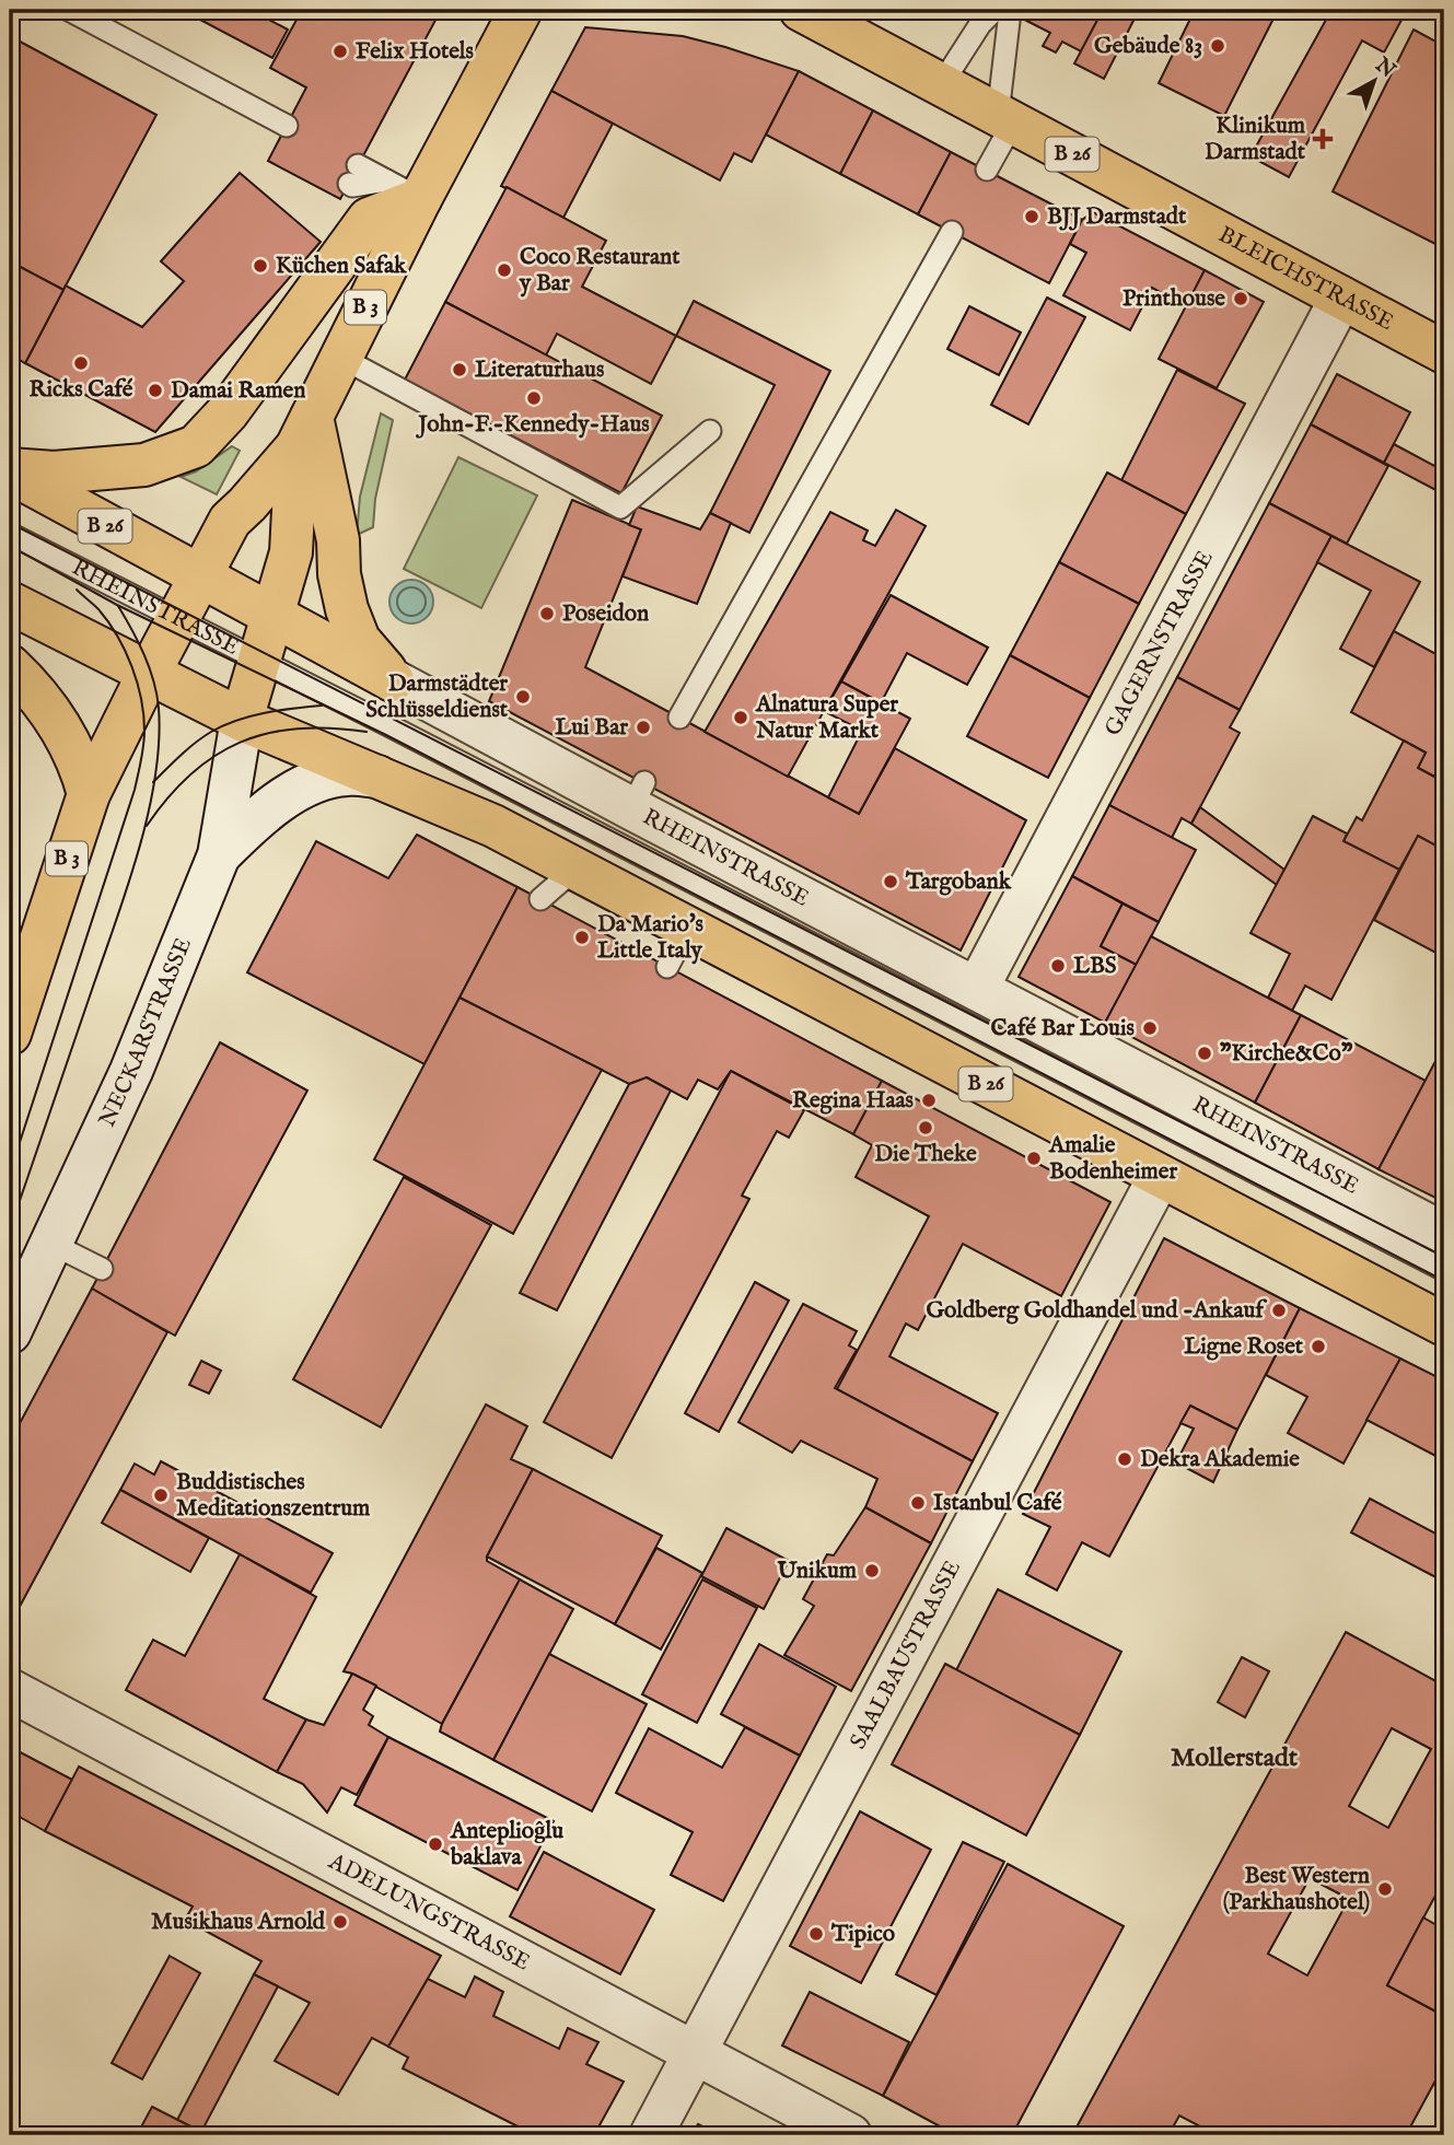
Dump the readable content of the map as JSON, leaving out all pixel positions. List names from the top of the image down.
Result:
{
  "streets": {
    "main road": [
      "B 26",
      "BLEICHSTRASSE",
      "B 3",
      "RHEINSTRASSE"
    ],
    "street": [
      "GAGERNSTRASSE",
      "NECKARSTRASSE",
      "SAALBAUSTRASSE",
      "ADELUNGSTRASSE"
    ]
  },
  "crossings": [
    ["B 26", "B 3"],
    ["B 26", "NECKARSTRASSE"],
    ["B 26", "SAALBAUSTRASSE"],
    ["BLEICHSTRASSE", "GAGERNSTRASSE"],
    ["B 3", "RHEINSTRASSE"],
    ["B 3", "NECKARSTRASSE"],
    ["RHEINSTRASSE", "GAGERNSTRASSE"],
    ["SAALBAUSTRASSE", "ADELUNGSTRASSE"]
  ],
  "districts": ["Mollerstadt"],
  "places": {
    "other": [
      "Gebäude 83",
      "Felix Hotels",
      "BJJ Darmstadt",
      "Küchen Safak",
      "Coco Restaurant y Bar",
      "Printhouse",
      "Ricks Café",
      "Literaturhaus",
      "Damai Ramen",
      "John-F.-Kennedy-Haus",
      "Poseidon",
      "Darmstädter Schlüsseldienst",
      "Alnatura Super Natur Markt",
      "Lui Bar",
      "Targobank",
      "Da Mario's Little Italy",
      "LBS",
      "Café Bar Louis",
      "\"Kirche&Co\"",
      "Regina Haas",
      "Die Theke",
      "Amalie Bodenheimer",
      "Goldberg Goldhandel und -Ankauf",
      "Ligne Roset",
      "Dekra Akademie",
      "Buddistisches Meditationszentrum",
      "Istanbul Café",
      "Unikum",
      "Anteplioĝlu baklava",
      "Best Western (Parkhaushotel)",
      "Musikhaus Arnold",
      "Tipico"
    ],
    "health": ["Klinikum Darmstadt"]
  },
  "north": "top right"
}
